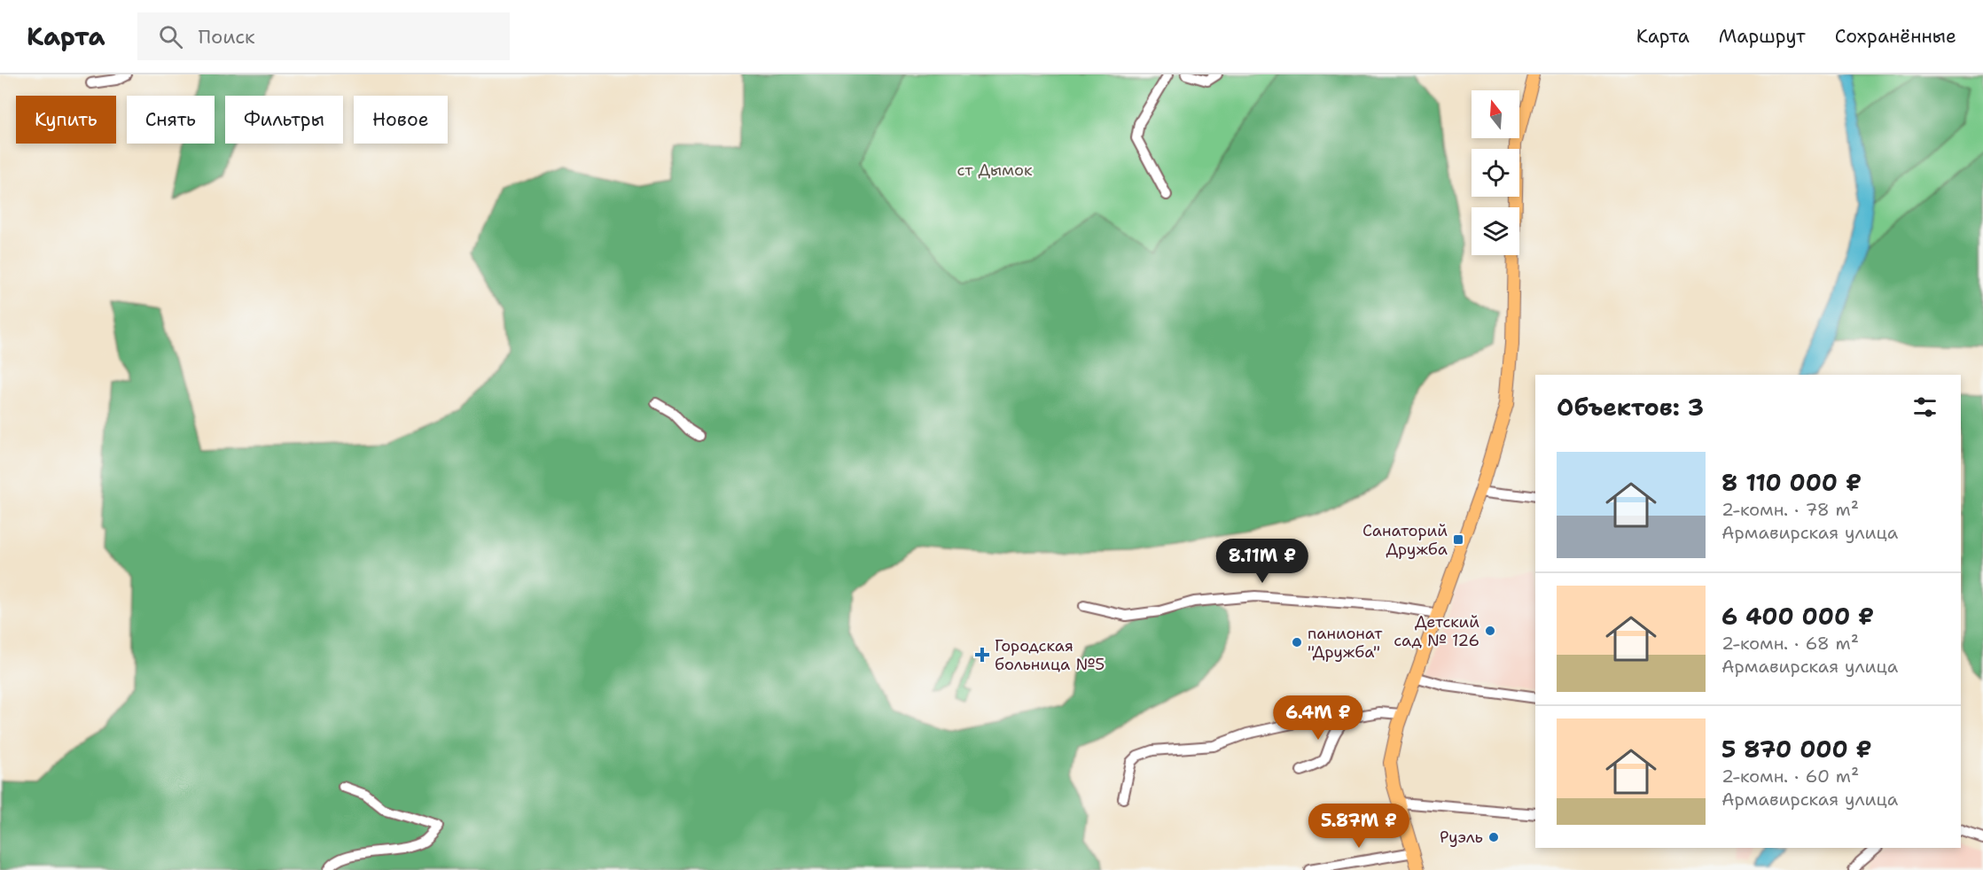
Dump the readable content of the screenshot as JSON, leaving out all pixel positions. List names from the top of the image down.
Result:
{
  "parks": ["ст Дымок"],
  "places": {
    "transit": ["Санаторий Дружба"],
    "other": ["Детский сад № 126", "панионат \"Дружба\"", "Руэль"],
    "health": ["Городская больница №5"]
  },
  "north": "top",
  "page": {
    "header": "Карта",
    "search": "Поиск",
    "nav": ["Карта", "Маршрут", "Сохранённые"],
    "chip": [
      "Купить",
      "Снять",
      "Фильтры",
      "Новое"
    ],
    "heading": "Объектов: 3",
    "list": [
      {
        "name": "8 110 000 ₽",
        "note": "2-комн. · 78 m² · Армавирская улица"
      },
      {
        "name": "6 400 000 ₽",
        "note": "2-комн. · 68 m² · Армавирская улица"
      },
      {
        "name": "5 870 000 ₽",
        "note": "2-комн. · 60 m² · Армавирская улица"
      }
    ],
    "price": ["8.11M ₽", "6.4M ₽", "5.87M ₽"]
  }
}
